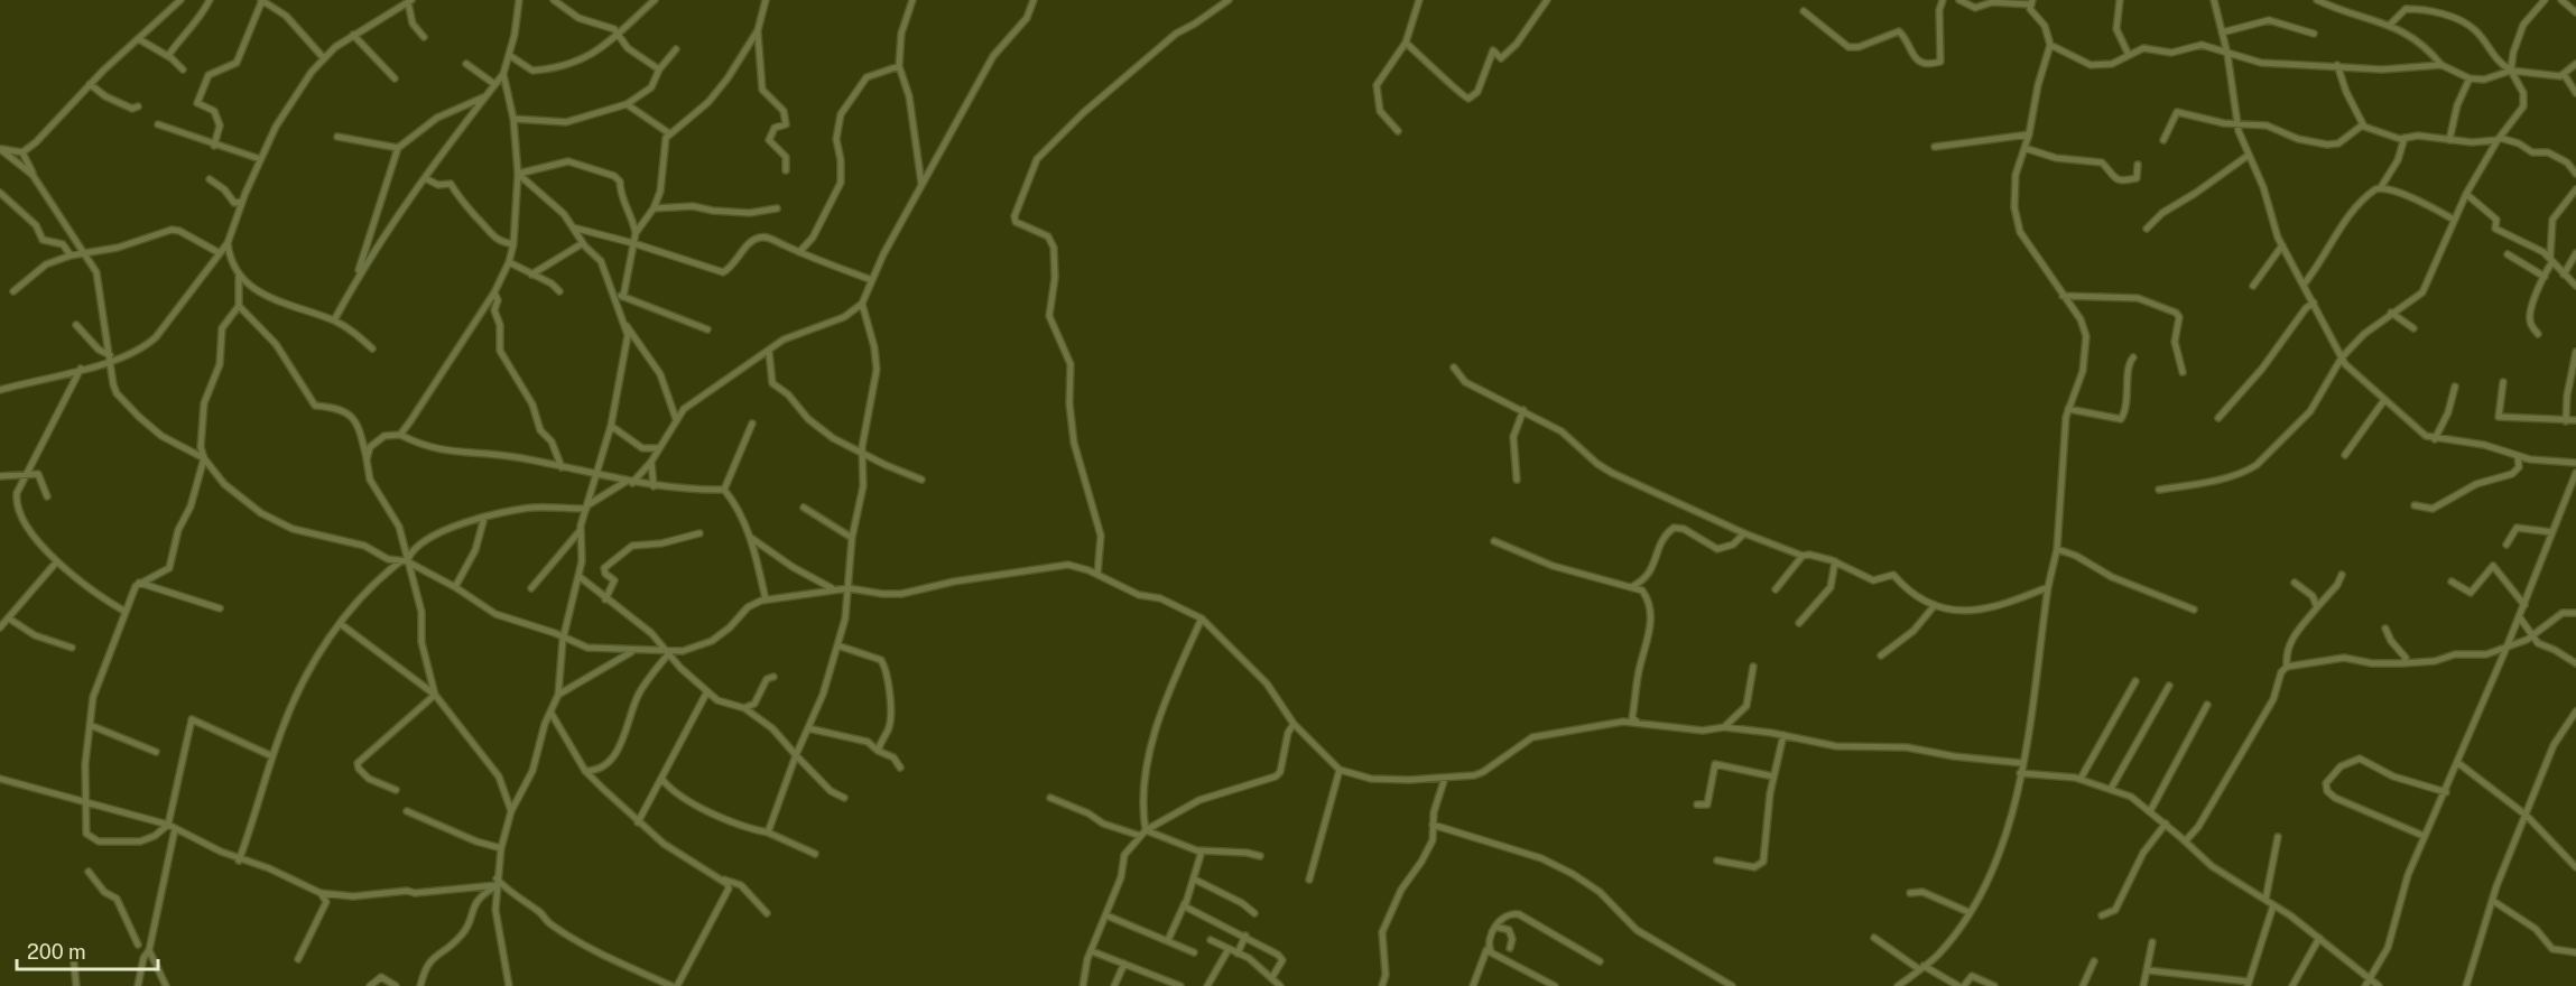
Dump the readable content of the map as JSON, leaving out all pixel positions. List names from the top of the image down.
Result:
{
  "scale_bar": "200 m"
}
